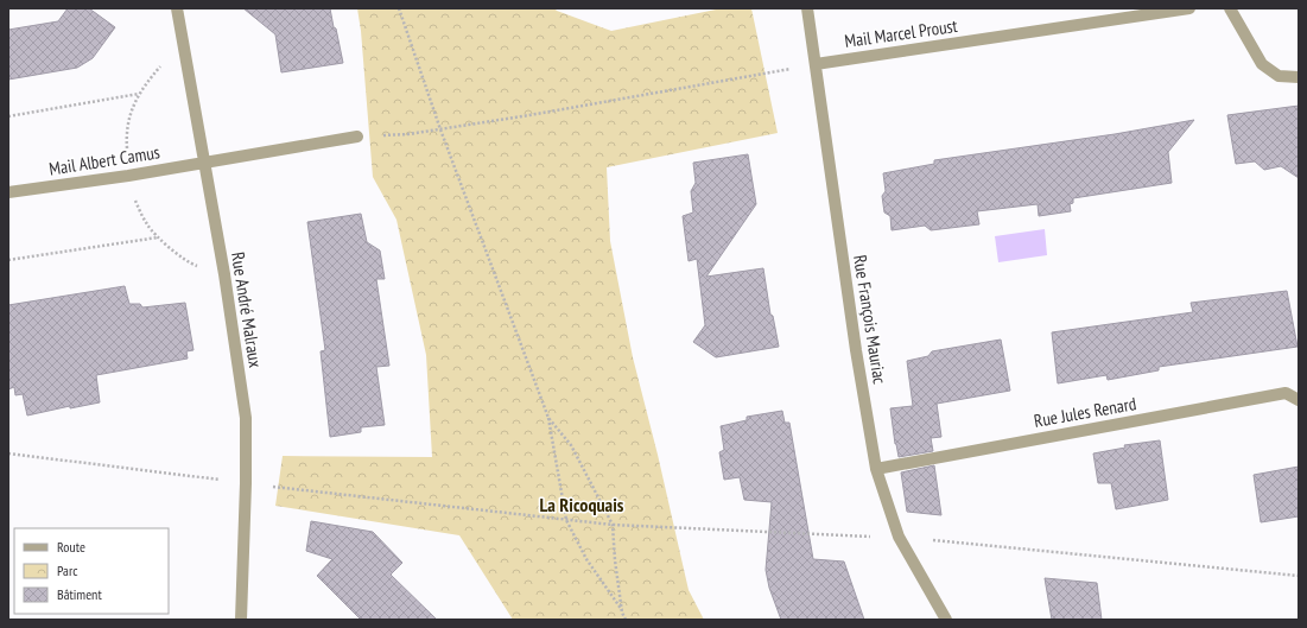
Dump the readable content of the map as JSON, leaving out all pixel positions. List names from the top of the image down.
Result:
{
  "streets": {
    "street": [
      "Mail Marcel Proust",
      "Mail Albert Camus",
      "Rue André Malraux",
      "Rue François Mauriac",
      "Rue Jules Renard"
    ]
  },
  "crossings": [
    ["Mail Marcel Proust", "Rue François Mauriac"],
    ["Mail Albert Camus", "Rue André Malraux"],
    ["Rue François Mauriac", "Rue Jules Renard"]
  ],
  "districts": ["La Ricoquais"],
  "legend": ["Route", "Parc", "Bâtiment"]
}
